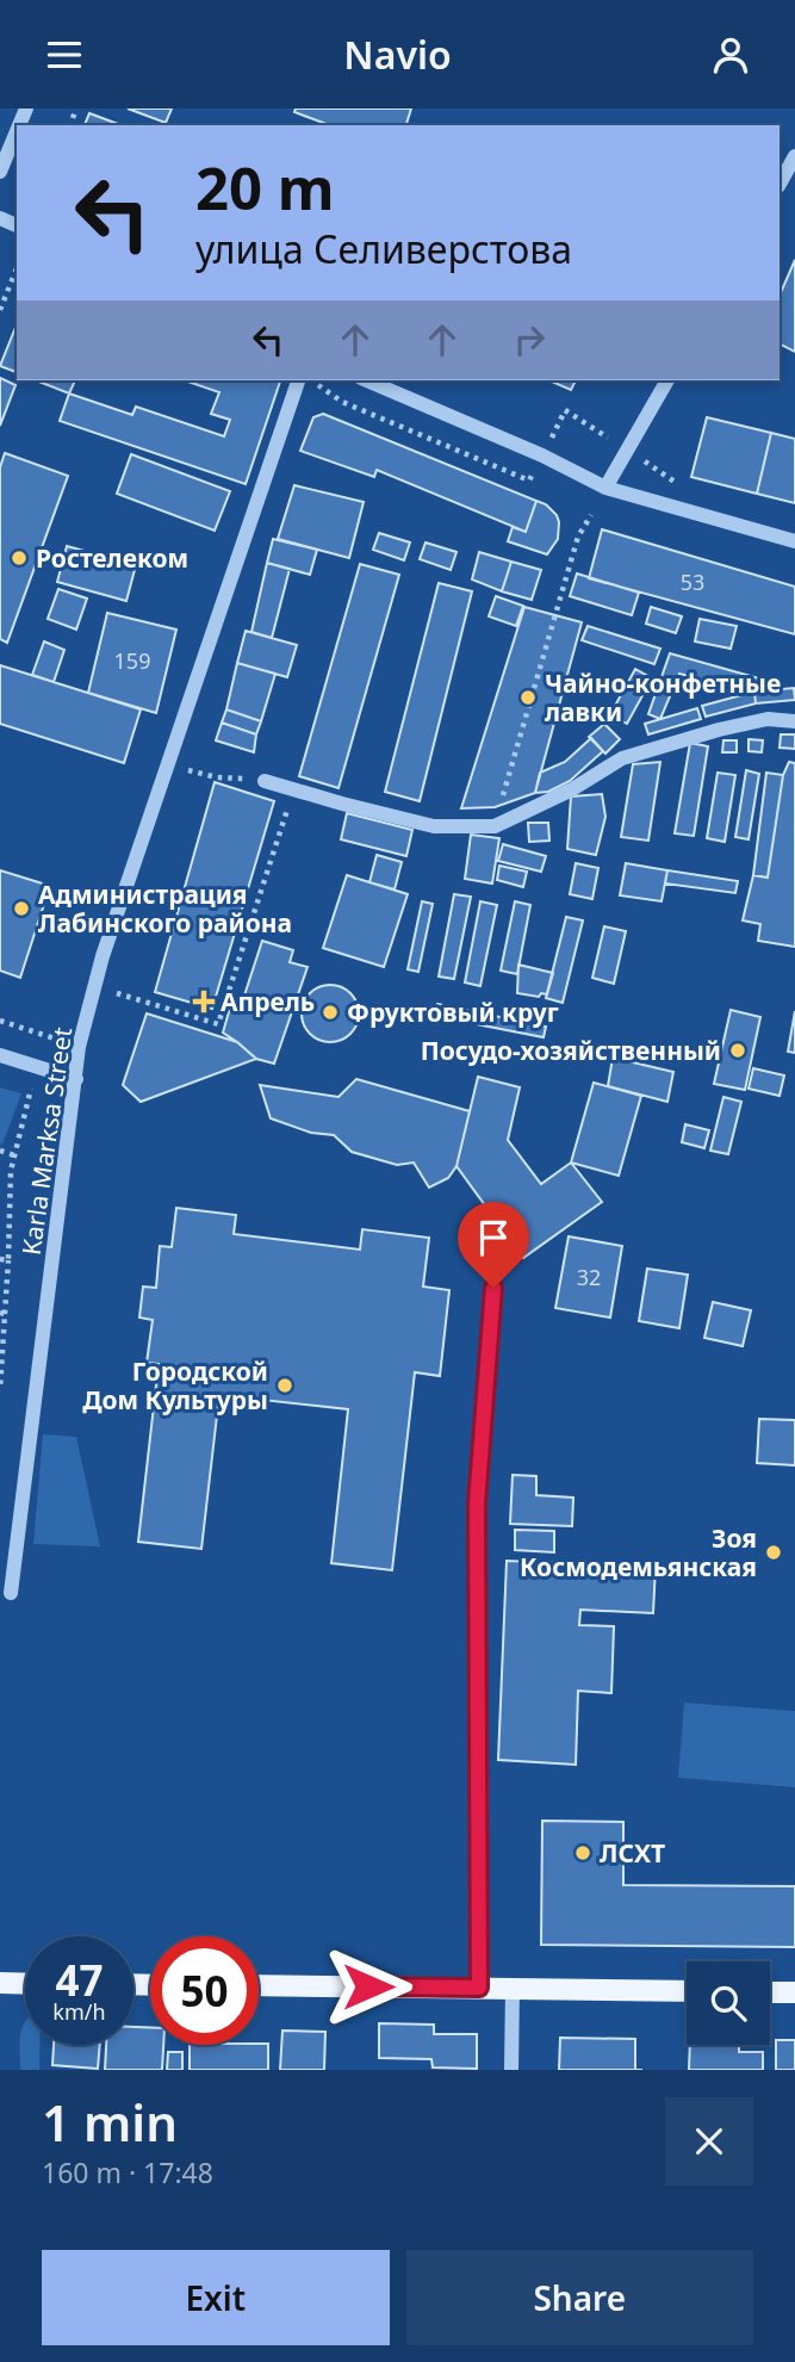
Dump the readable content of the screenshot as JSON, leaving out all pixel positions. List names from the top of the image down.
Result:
{
  "streets": {
    "street": ["Karla Marksa Street"]
  },
  "places": {
    "other": [
      "Ростелеком",
      "Чайно-конфетные лавки",
      "Администрация Лабинского района",
      "Фруктовый круг",
      "Посудо-хозяйственный",
      "Городской Дом Культуры",
      "Зоя Космодемьянская",
      "ЛСХТ"
    ],
    "health": ["Апрель"]
  },
  "house_numbers": ["53", "159", "32"],
  "page": {
    "header": "Navio",
    "turn": ["20 m", "улица Селиверстова"],
    "speed": "47 km/h",
    "limit": "50",
    "heading": ["1 min", "160 m · 17:48"],
    "buttons": ["Exit", "Share"]
  }
}
